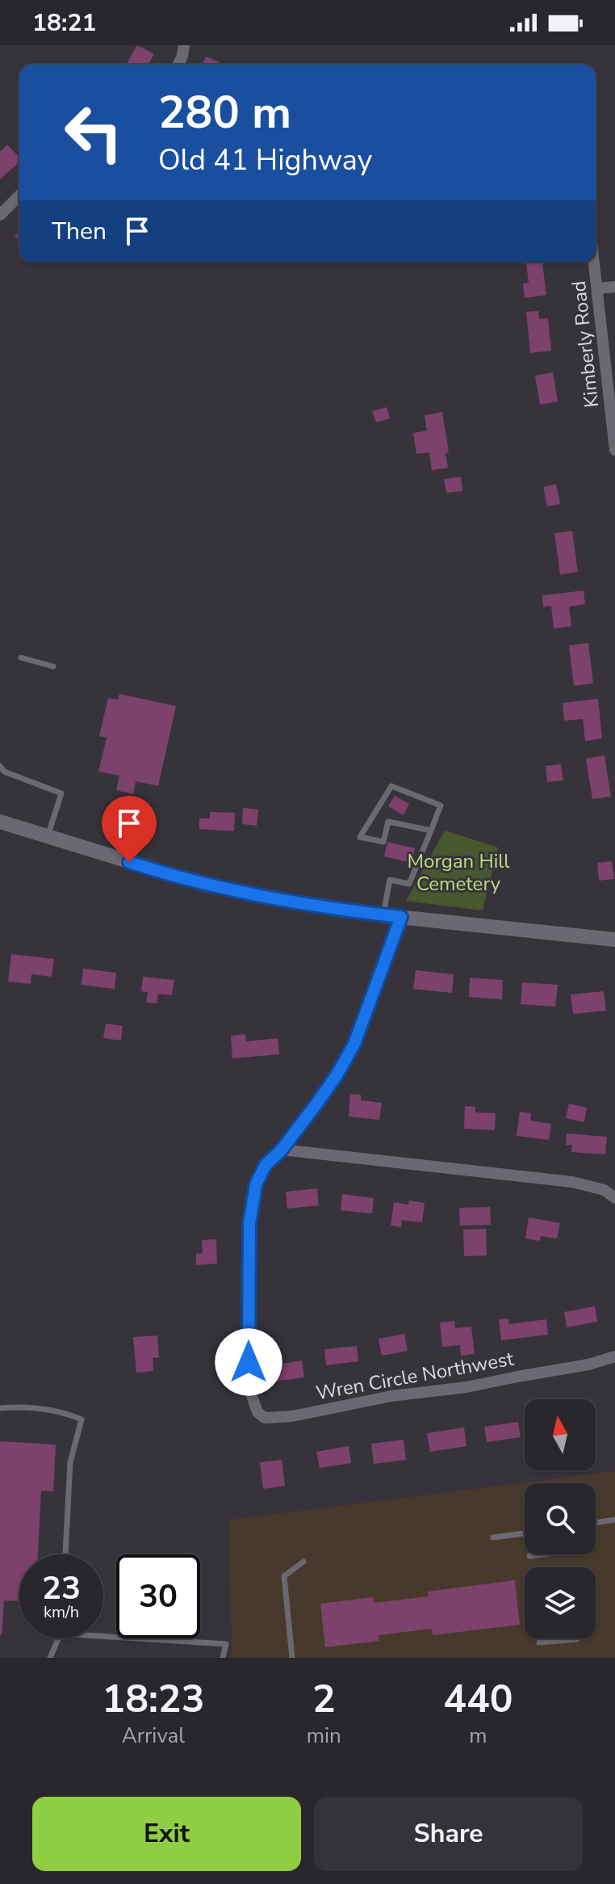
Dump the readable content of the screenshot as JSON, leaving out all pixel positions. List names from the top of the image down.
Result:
{
  "streets": {
    "street": ["Kimberly Road", "Wren Circle Northwest"]
  },
  "parks": ["Morgan Hill Cemetery"],
  "north": "top",
  "page": {
    "status": "18:21",
    "turn": ["280 m", "Old 41 Highway"],
    "then": "Then",
    "speed": "23 km/h",
    "limit": "30",
    "eta": [
      "18:23",
      "Arrival",
      "2",
      "min",
      "440",
      "m"
    ],
    "buttons": ["Exit", "Share"]
  }
}
